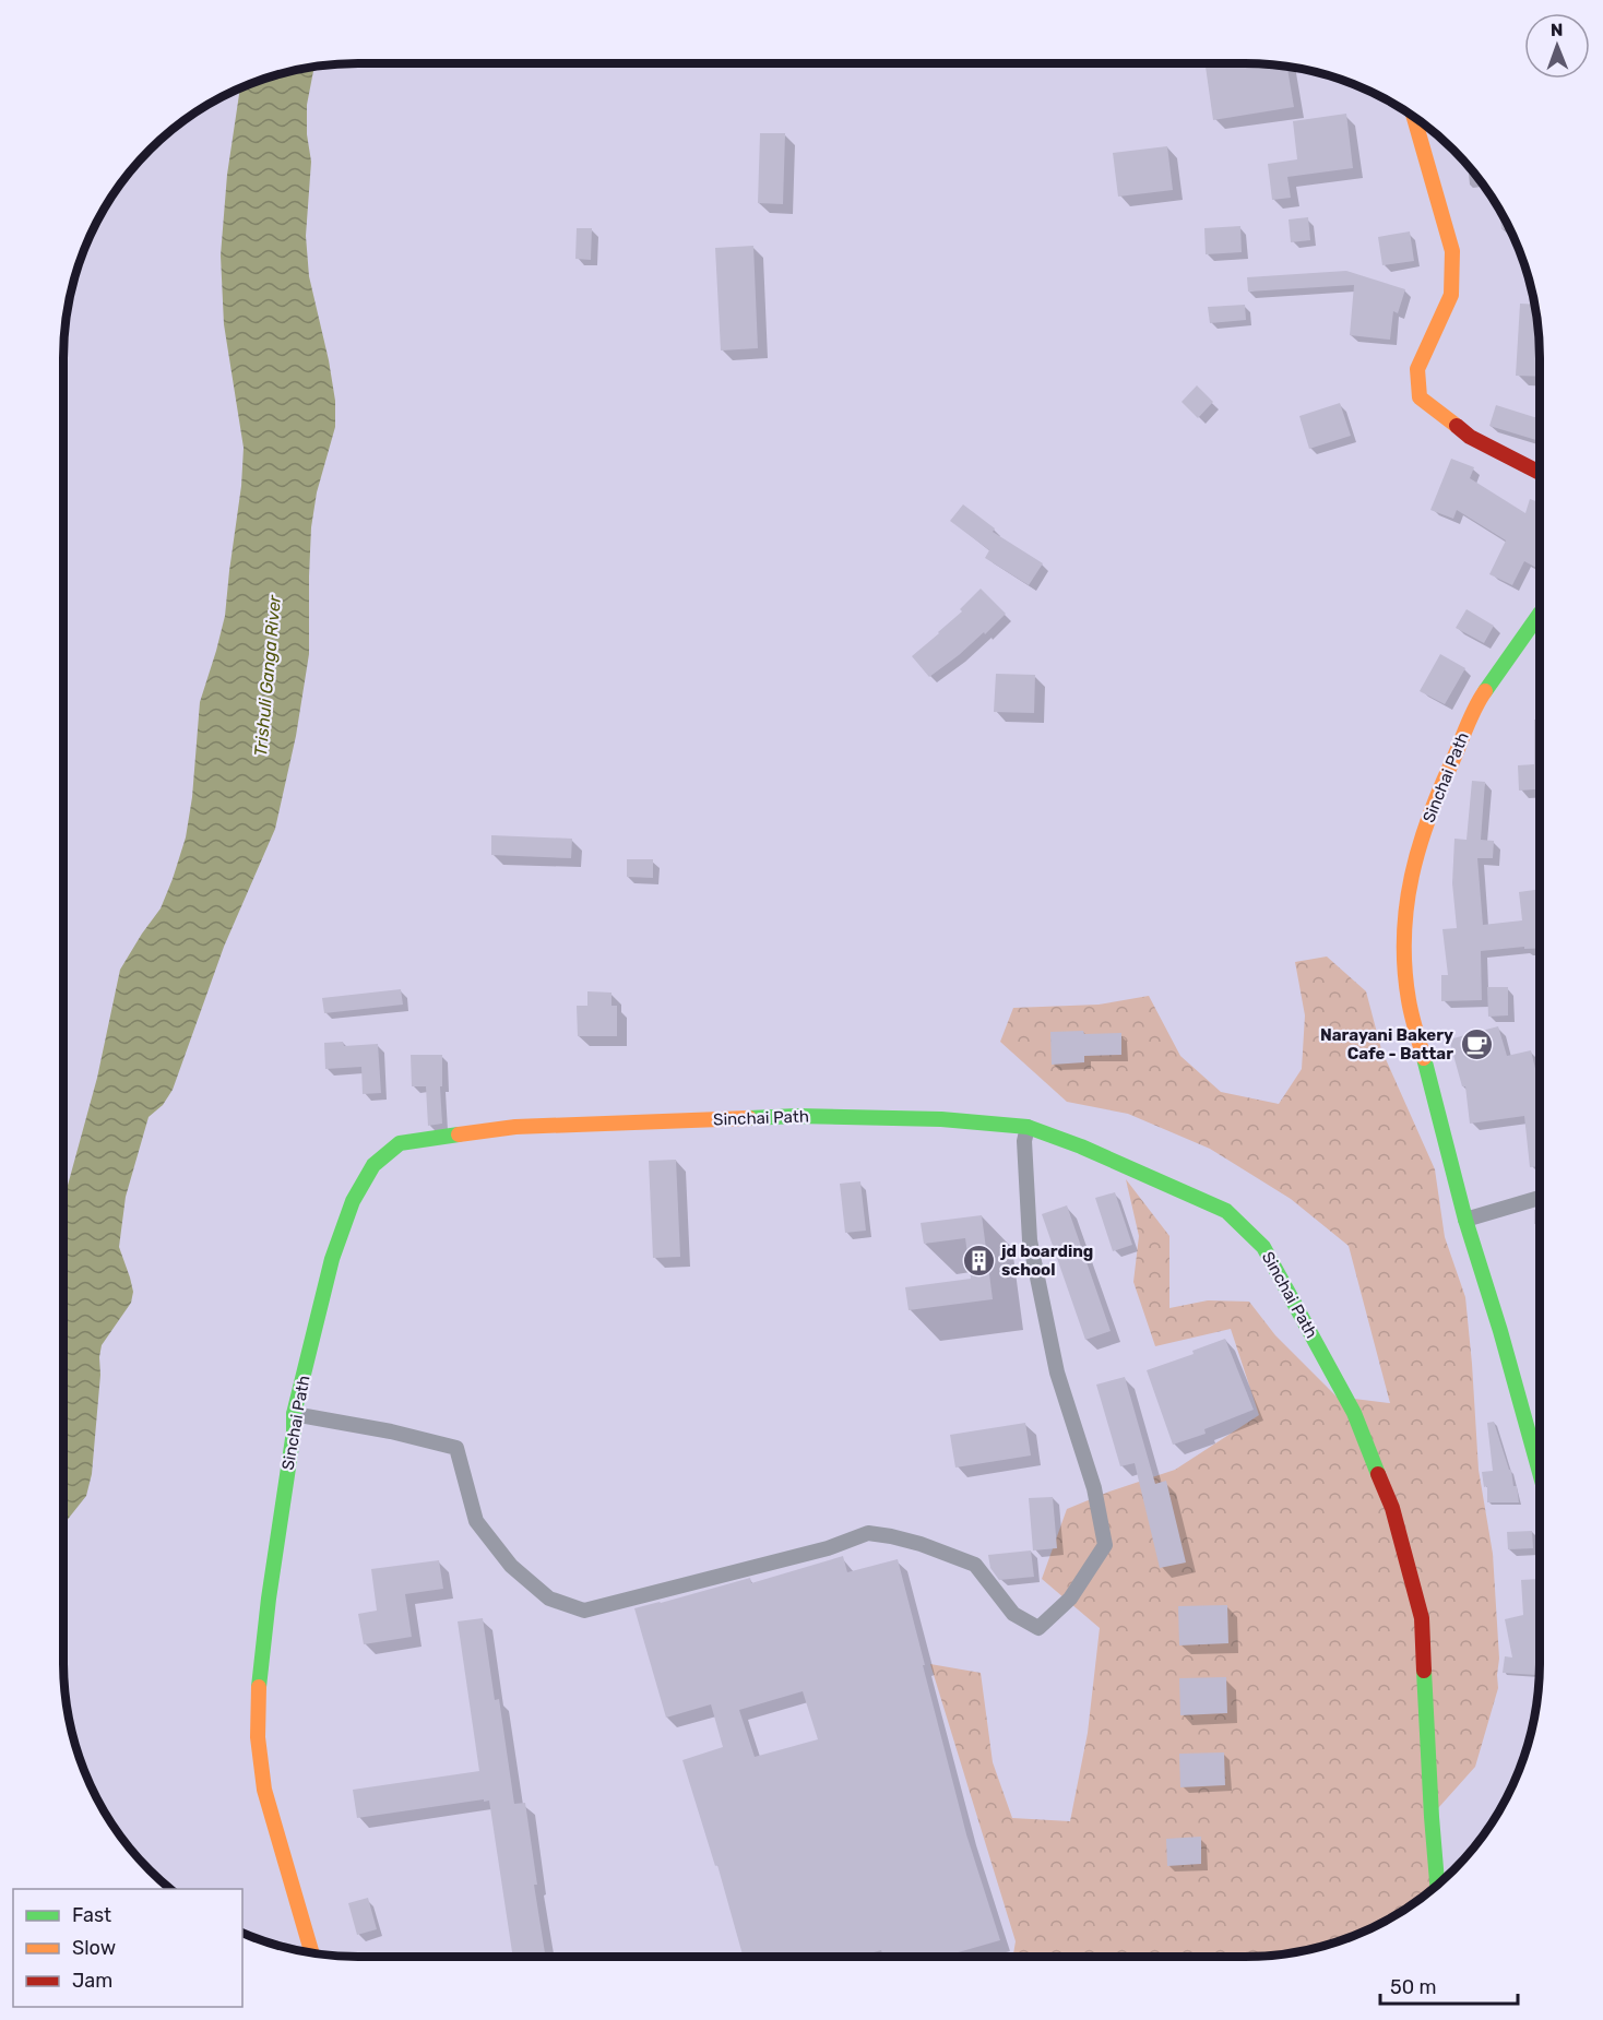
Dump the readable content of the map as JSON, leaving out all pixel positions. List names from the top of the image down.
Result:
{
  "streets": {
    "street": ["Sinchai Path"]
  },
  "water": ["Trishuli Ganga River"],
  "places": {
    "cafe": ["Narayani Bakery Cafe - Battar"],
    "building": ["jd boarding school"]
  },
  "legend": ["Fast", "Slow", "Jam"],
  "scale_bar": "50 m",
  "north": "top"
}
